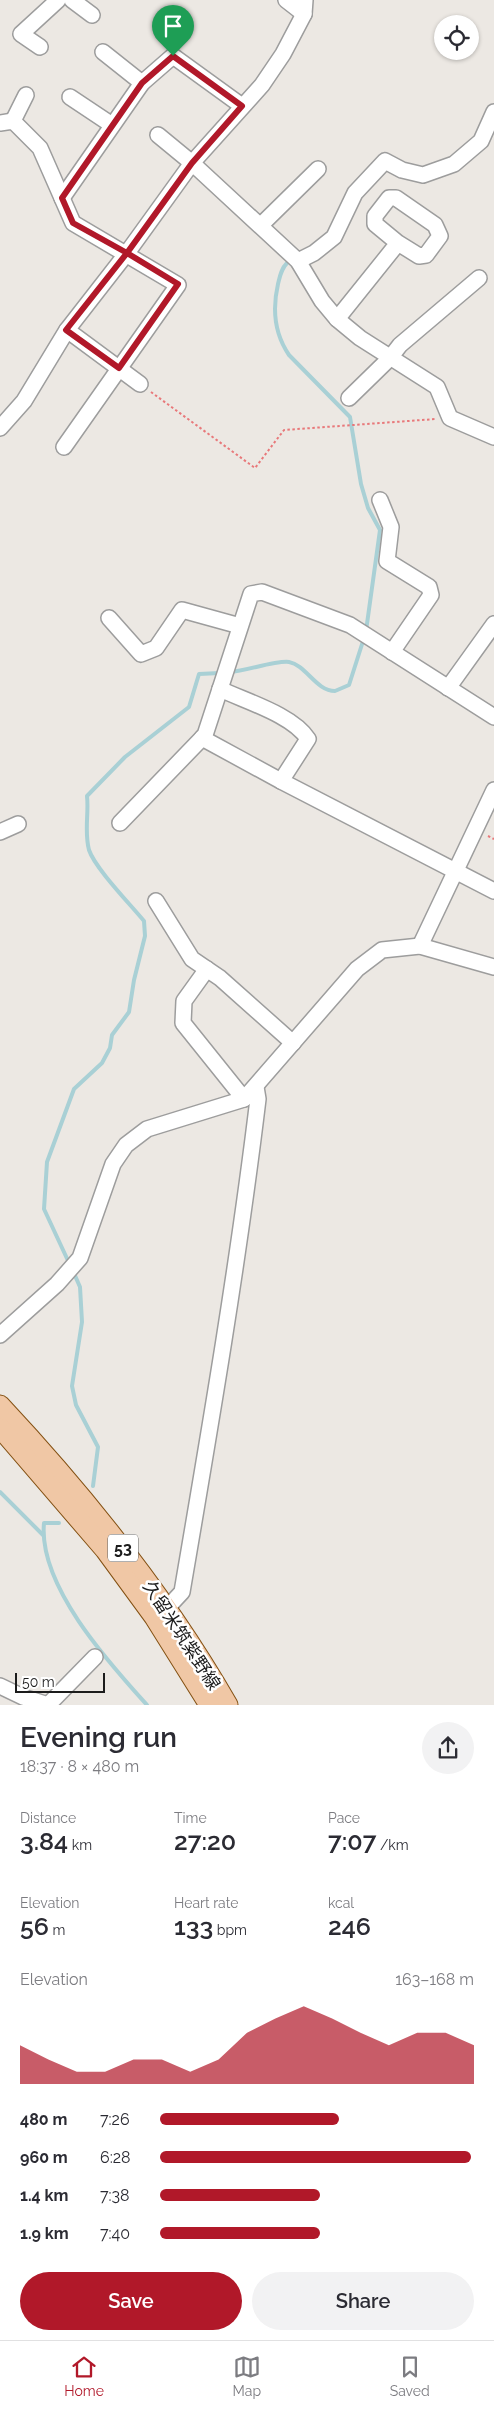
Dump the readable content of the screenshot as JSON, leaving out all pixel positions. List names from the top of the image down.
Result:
{
  "streets": {
    "main road": ["53", "久留米筑紫野線"]
  },
  "scale_bar": "50 m",
  "page": {
    "scale": "50 m",
    "heading": ["Evening run", "18:37 · 8 × 480 m"],
    "stats": [
      ["Distance", "3.84 km"],
      ["Time", "27:20"],
      ["Pace", "7:07 /km"],
      ["Elevation", "56 m"],
      ["Heart rate", "133 bpm"],
      ["kcal", "246"]
    ],
    "chart": ["Elevation", "163–168 m"],
    "list": [
      {
        "name": "480 m",
        "note": "7:26"
      },
      {
        "name": "960 m",
        "note": "6:28"
      },
      {
        "name": "1.4 km",
        "note": "7:38"
      },
      {
        "name": "1.9 km",
        "note": "7:40"
      }
    ],
    "buttons": ["Save", "Share"],
    "tabs": ["Home", "Map", "Saved"]
  }
}
